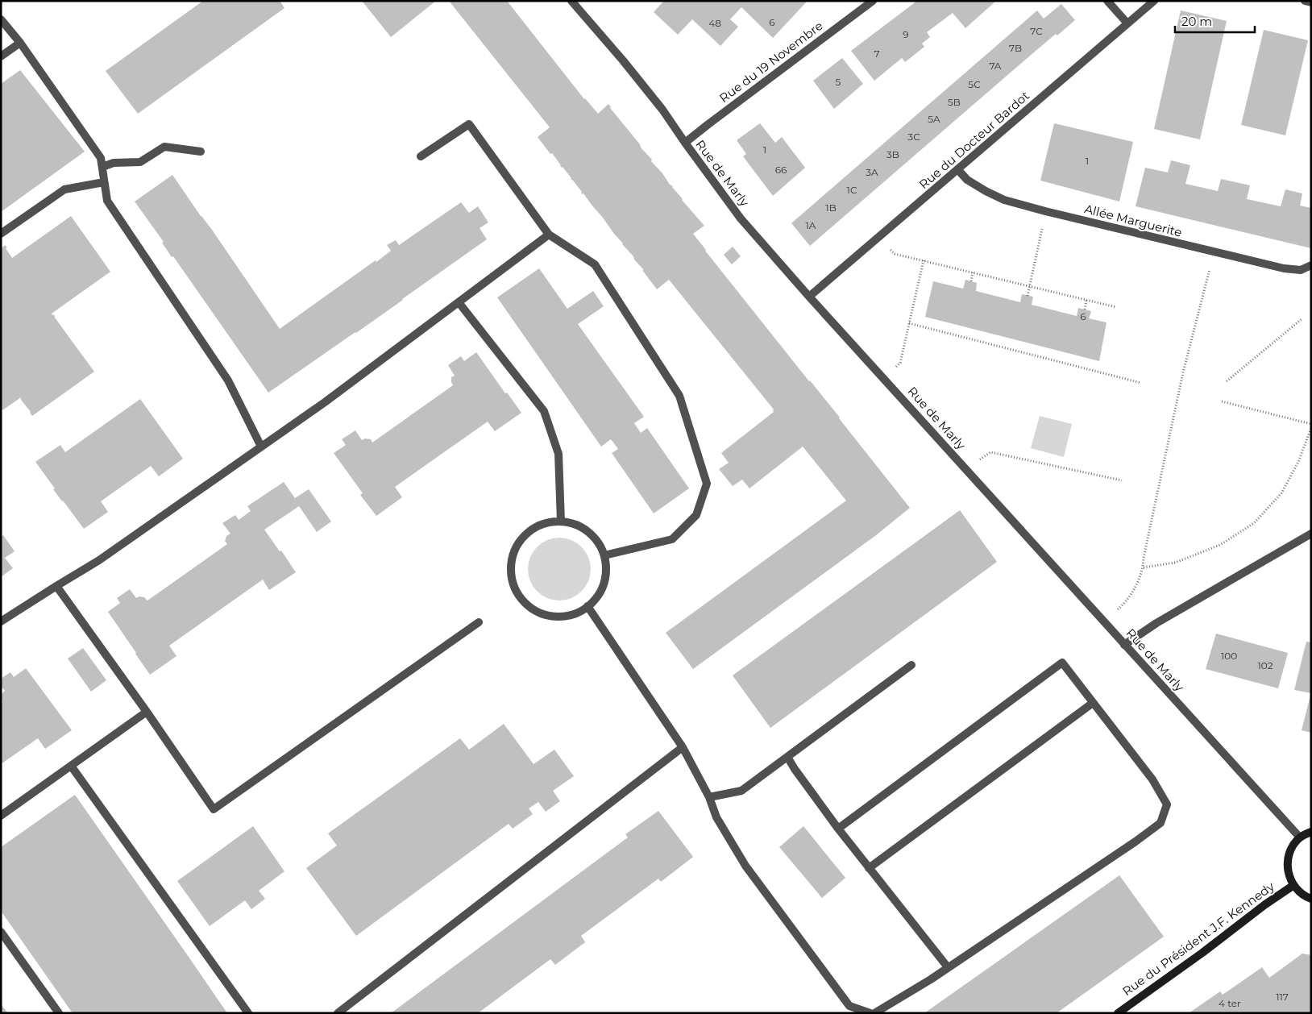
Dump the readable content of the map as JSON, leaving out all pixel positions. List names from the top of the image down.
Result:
{
  "streets": {
    "street": [
      "Rue du 19 Novembre",
      "Rue du Docteur Bardot",
      "Rue de Marly",
      "Allée Marguerite",
      "Rue du Président J.F. Kennedy"
    ]
  },
  "crossings": [
    ["Rue du 19 Novembre", "Rue de Marly"],
    ["Rue du Docteur Bardot", "Rue de Marly"],
    ["Rue du Docteur Bardot", "Allée Marguerite"]
  ],
  "house_numbers": [
    "6",
    "48",
    "7C",
    "9",
    "7B",
    "7",
    "7A",
    "5",
    "5C",
    "5B",
    "5A",
    "3C",
    "1",
    "3B",
    "1",
    "66",
    "3A",
    "1C",
    "1B",
    "1A",
    "6",
    "100",
    "102",
    "117",
    "4 ter"
  ],
  "scale_bar": "20 m"
}
